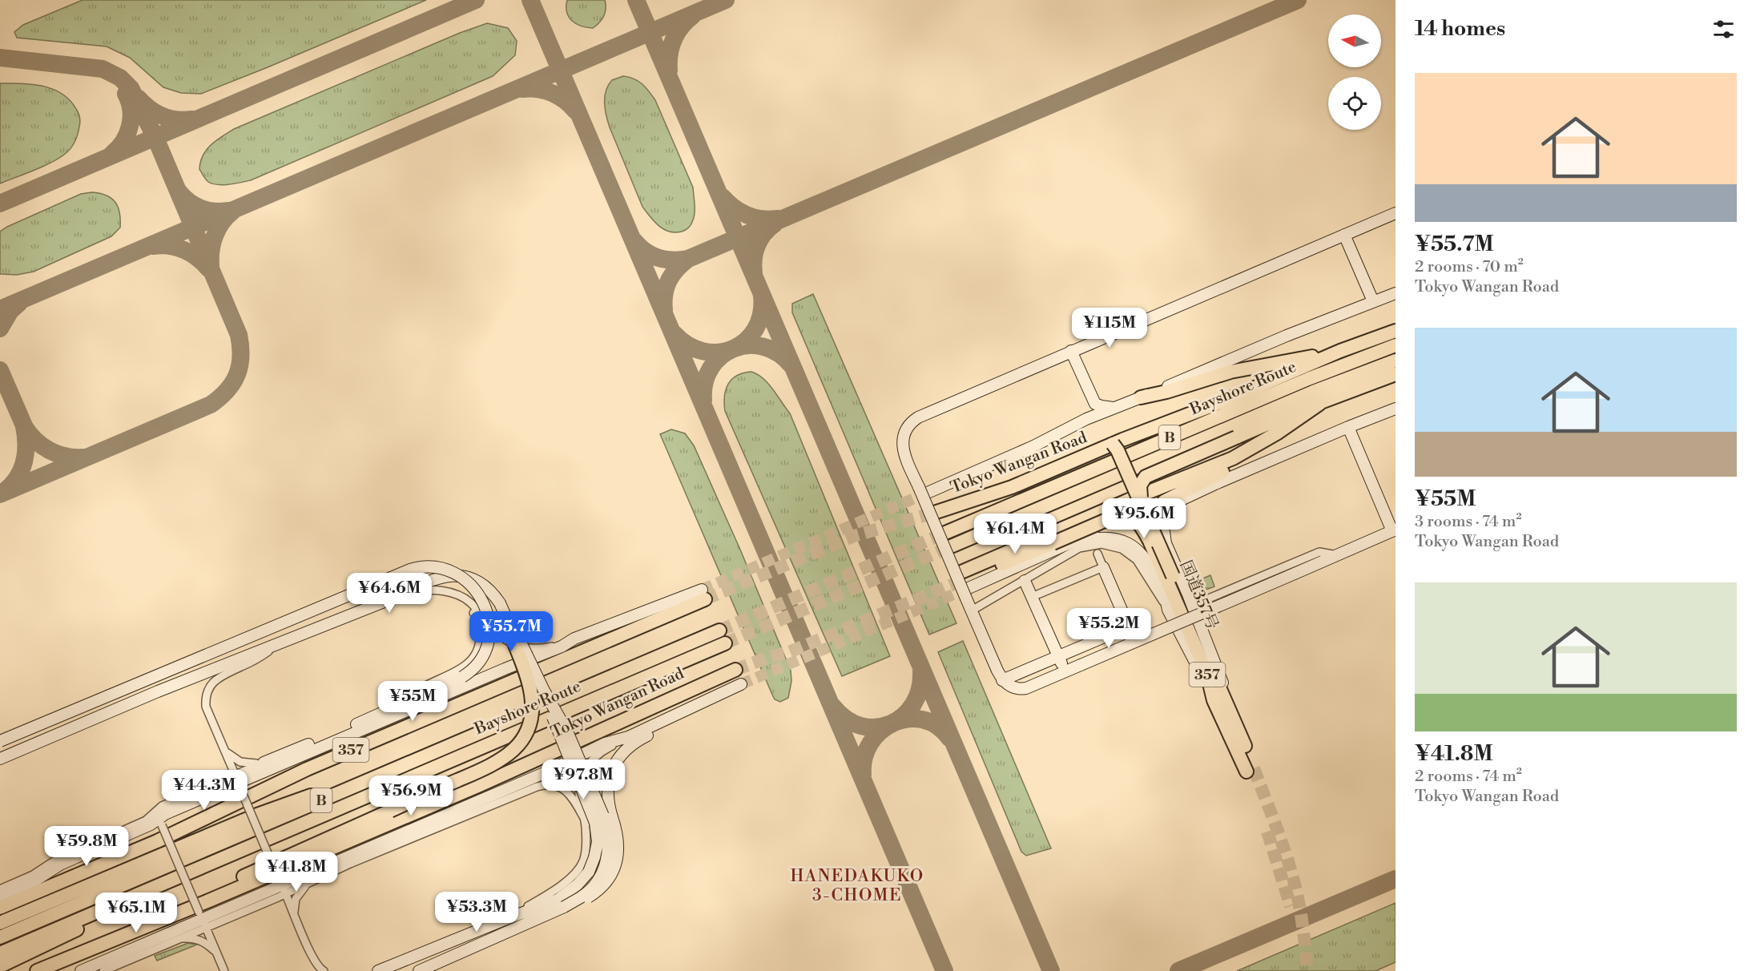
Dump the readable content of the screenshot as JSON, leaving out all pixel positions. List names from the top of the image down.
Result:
{
  "streets": {
    "highway": [
      "Bayshore Route",
      "B",
      "Tokyo Wangan Road",
      "国道357号",
      "357"
    ]
  },
  "crossings": [
    ["Tokyo Wangan Road", "国道357号"],
    ["国道357号", "357"]
  ],
  "districts": ["HANEDAKUKO 3-CHOME"],
  "north": "left",
  "page": {
    "heading": "14 homes",
    "list": [
      {
        "name": "¥55.7M",
        "note": "2 rooms · 70 m² · Tokyo Wangan Road"
      },
      {
        "name": "¥55M",
        "note": "3 rooms · 74 m² · Tokyo Wangan Road"
      },
      {
        "name": "¥41.8M",
        "note": "2 rooms · 74 m² · Tokyo Wangan Road"
      }
    ],
    "price": [
      "¥115M",
      "¥95.6M",
      "¥61.4M",
      "¥64.6M",
      "¥55.2M",
      "¥55.7M",
      "¥55M",
      "¥97.8M",
      "¥44.3M",
      "¥56.9M",
      "¥59.8M",
      "¥41.8M",
      "¥53.3M",
      "¥65.1M"
    ]
  }
}
